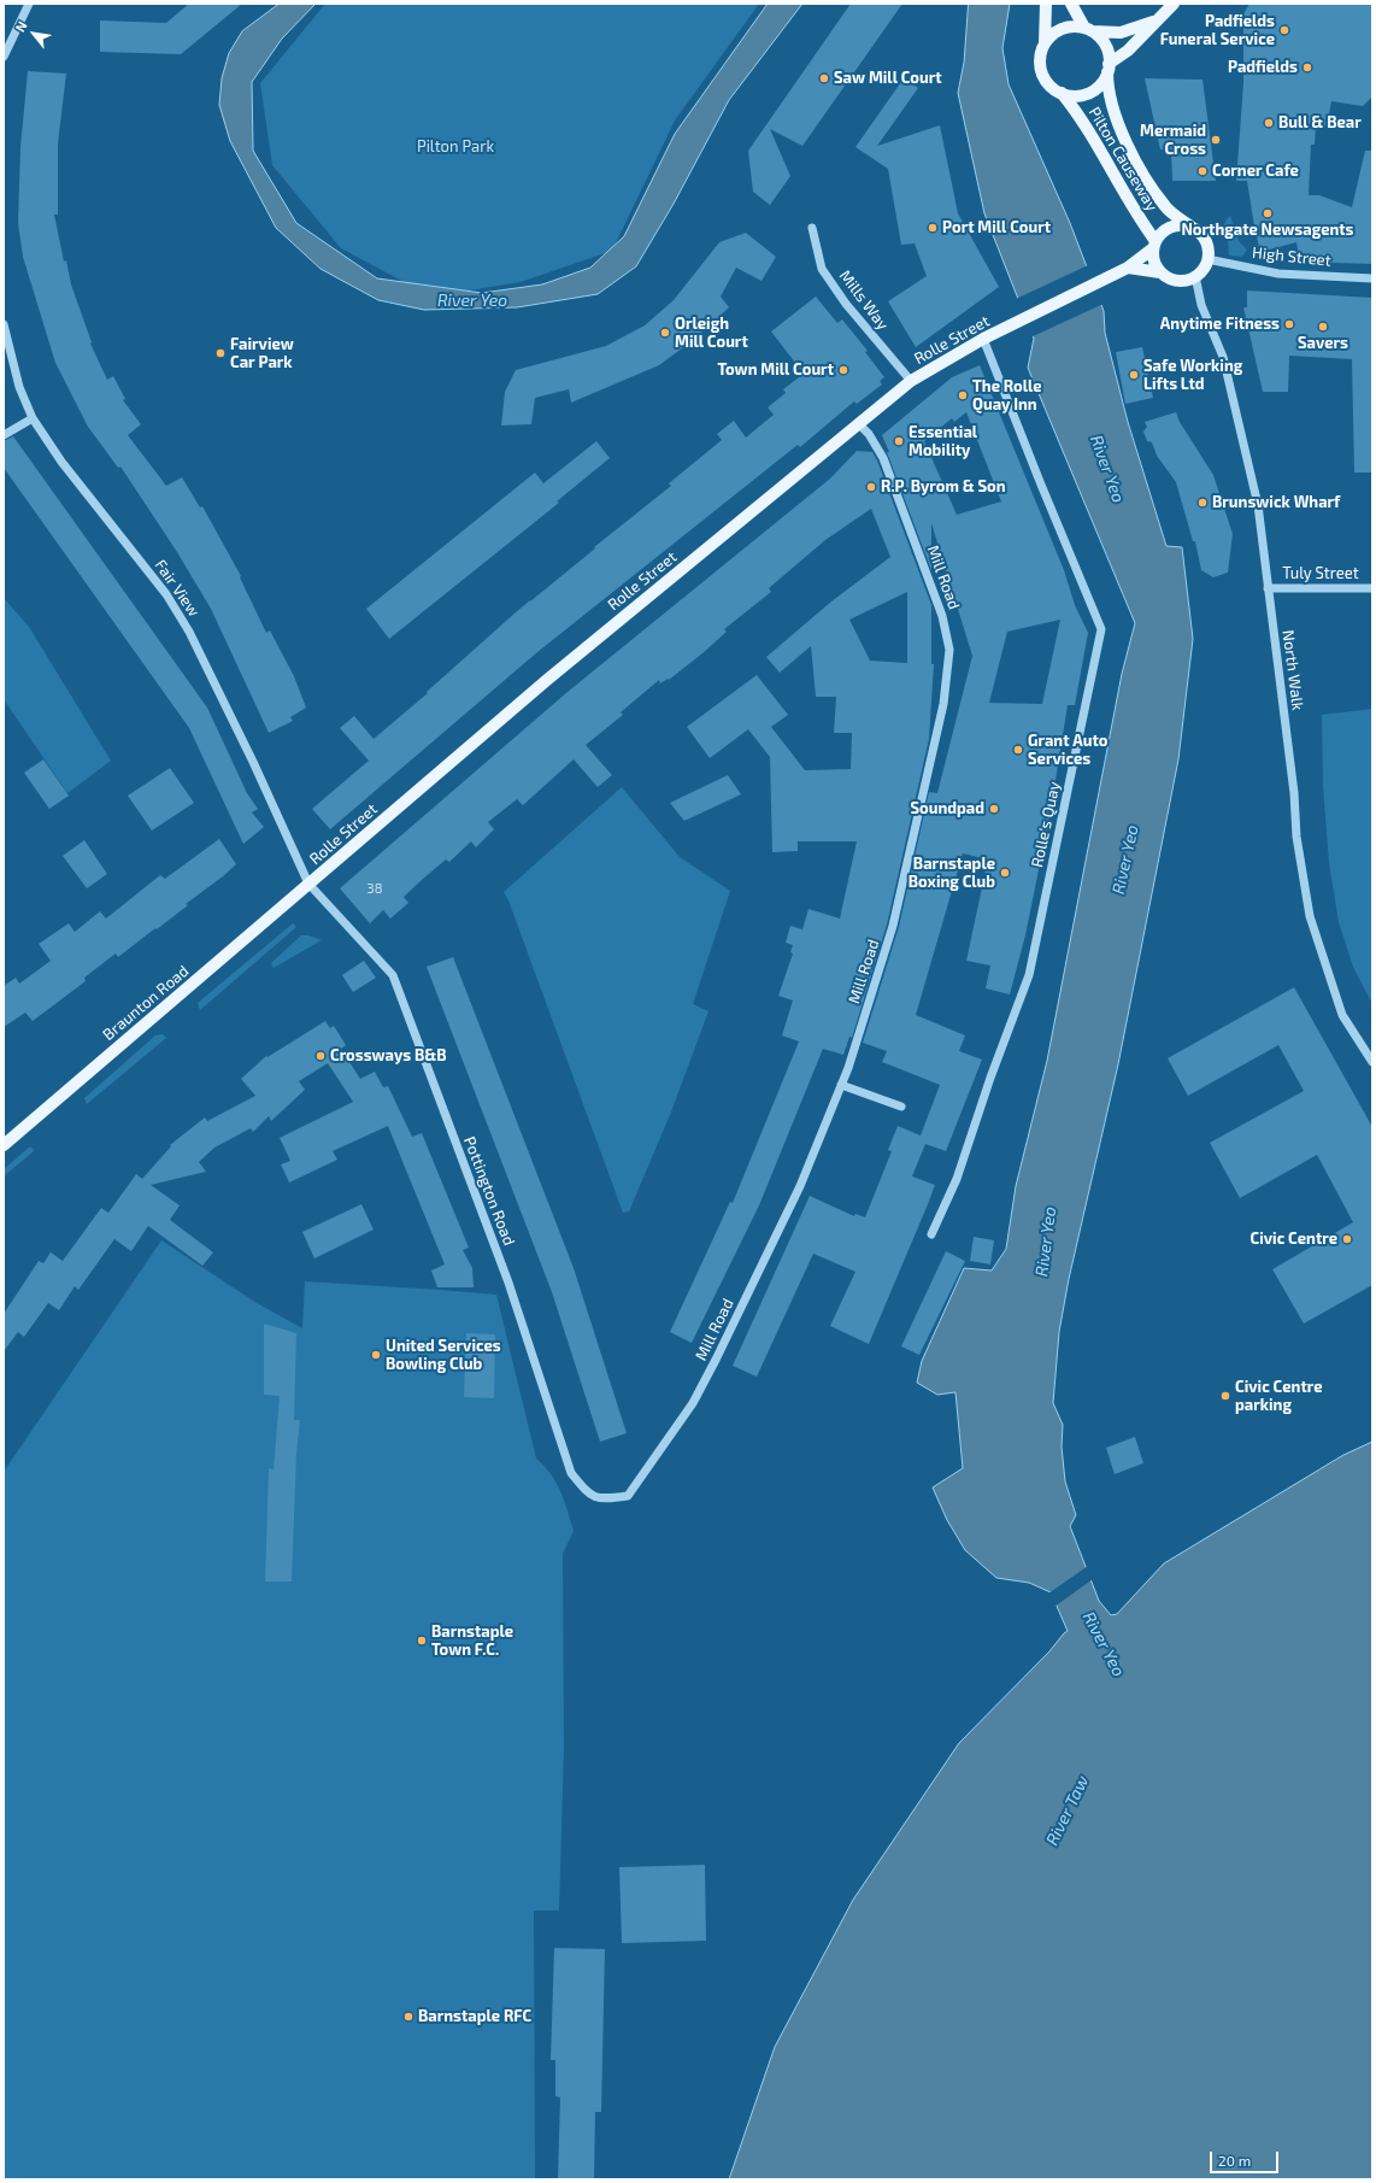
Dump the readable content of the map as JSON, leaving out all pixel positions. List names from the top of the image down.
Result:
{
  "streets": {
    "main road": ["Pilton Causeway", "Rolle Street", "Braunton Road"],
    "street": [
      "High Street",
      "Mills Way",
      "Tuly Street",
      "Mill Road",
      "Fair View",
      "North Walk",
      "Rolle's Quay",
      "Pottington Road"
    ]
  },
  "crossings": [
    ["Pilton Causeway", "High Street"],
    ["Pilton Causeway", "Rolle Street"],
    ["Pilton Causeway", "North Walk"],
    ["High Street", "Rolle Street"],
    ["High Street", "North Walk"],
    ["Mills Way", "Rolle Street"],
    ["Rolle Street", "Mill Road"],
    ["Rolle Street", "Fair View"],
    ["Rolle Street", "North Walk"],
    ["Rolle Street", "Rolle's Quay"],
    ["Rolle Street", "Braunton Road"],
    ["Rolle Street", "Pottington Road"],
    ["Tuly Street", "North Walk"],
    ["Mill Road", "Pottington Road"],
    ["Fair View", "Braunton Road"],
    ["Fair View", "Pottington Road"],
    ["Braunton Road", "Pottington Road"]
  ],
  "water": ["River Yeo", "River Taw"],
  "parks": ["Pilton Park"],
  "places": [
    "Padfields Funeral Service",
    "Padfields",
    "Saw Mill Court",
    "Bull & Bear",
    "Mermaid Cross",
    "Corner Cafe",
    "Northgate Newsagents",
    "Port Mill Court",
    "Anytime Fitness",
    "Savers",
    "Orleigh Mill Court",
    "Fairview Car Park",
    "Town Mill Court",
    "Safe Working Lifts Ltd",
    "The Rolle Quay Inn",
    "Essential Mobility",
    "R.P. Byrom & Son",
    "Brunswick Wharf",
    "Grant Auto Services",
    "Soundpad",
    "Barnstaple Boxing Club",
    "Crossways B&B",
    "Civic Centre",
    "United Services Bowling Club",
    "Civic Centre parking",
    "Barnstaple Town F.C.",
    "Barnstaple RFC"
  ],
  "house_numbers": ["38"],
  "scale_bar": "20 m",
  "north": "top left"
}
